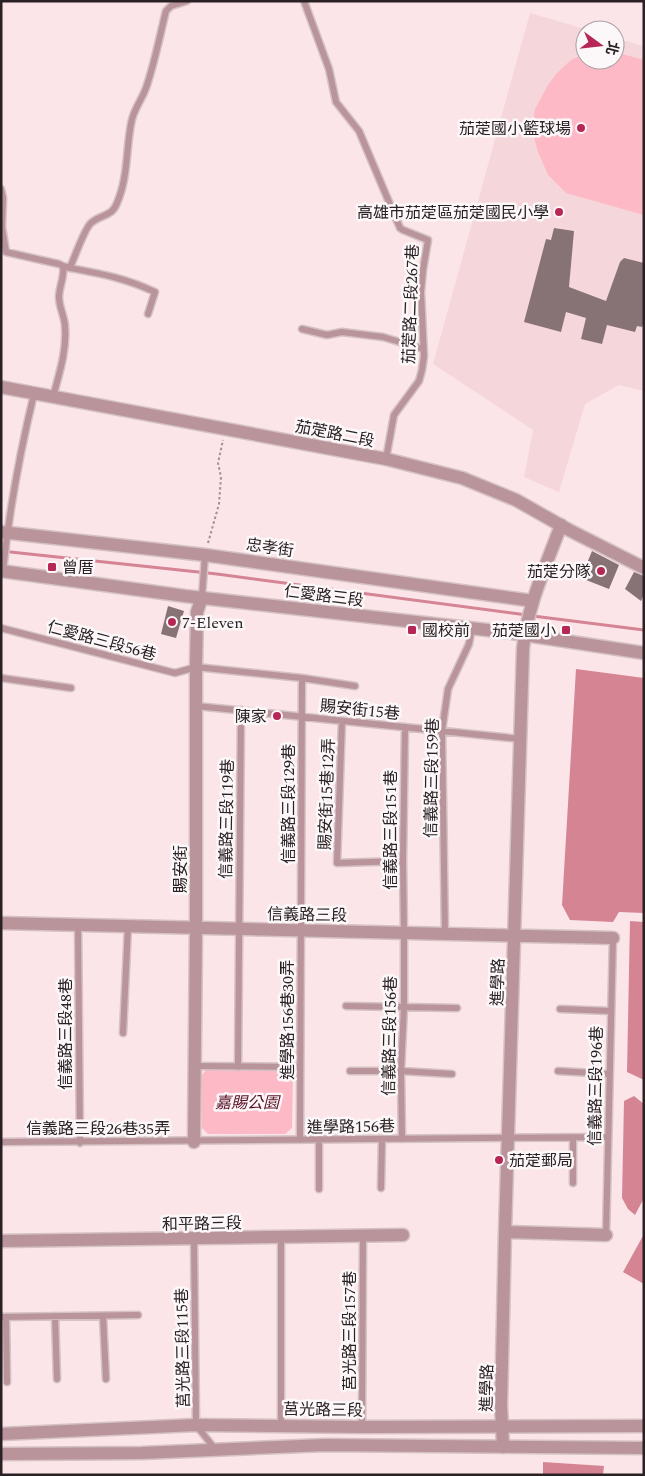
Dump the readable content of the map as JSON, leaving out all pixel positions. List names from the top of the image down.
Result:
{
  "streets": {
    "street": [
      "茄萣路二段",
      "忠孝街",
      "仁愛路三段",
      "賜安街",
      "信義路三段",
      "進學路",
      "和平路三段",
      "莒光路三段"
    ],
    "lane": [
      "茄萣路二段267巷",
      "仁愛路三段56巷",
      "賜安街15巷",
      "信義路三段159巷",
      "賜安街15巷12弄",
      "信義路三段129巷",
      "信義路三段119巷",
      "信義路三段151巷",
      "進學路156巷30弄",
      "信義路三段48巷",
      "信義路三段156巷",
      "信義路三段196巷",
      "進學路156巷",
      "信義路三段26巷35弄",
      "莒光路三段157巷",
      "莒光路三段115巷"
    ]
  },
  "crossings": [
    ["茄萣路二段267巷", "茄萣路二段"],
    ["茄萣路二段", "進學路"],
    ["忠孝街", "進學路"],
    ["仁愛路三段", "信義路三段159巷"],
    ["仁愛路三段", "賜安街"],
    ["仁愛路三段", "進學路"],
    ["仁愛路三段56巷", "信義路三段129巷"],
    ["仁愛路三段56巷", "賜安街"],
    ["賜安街15巷", "信義路三段159巷"],
    ["賜安街15巷", "賜安街15巷12弄"],
    ["賜安街15巷", "信義路三段129巷"],
    ["賜安街15巷", "信義路三段119巷"],
    ["賜安街15巷", "信義路三段151巷"],
    ["賜安街15巷", "賜安街"],
    ["賜安街15巷", "進學路"],
    ["信義路三段159巷", "信義路三段"],
    ["賜安街15巷12弄", "信義路三段151巷"],
    ["信義路三段129巷", "信義路三段"],
    ["信義路三段129巷", "進學路156巷30弄"],
    ["信義路三段119巷", "信義路三段"],
    ["信義路三段151巷", "信義路三段"],
    ["信義路三段151巷", "信義路三段156巷"],
    ["賜安街", "信義路三段"],
    ["賜安街", "進學路156巷"],
    ["賜安街", "信義路三段26巷35弄"],
    ["信義路三段", "進學路"],
    ["信義路三段", "進學路156巷30弄"],
    ["信義路三段", "信義路三段48巷"],
    ["信義路三段", "信義路三段156巷"],
    ["信義路三段", "信義路三段196巷"],
    ["進學路", "進學路156巷"],
    ["進學路", "莒光路三段"],
    ["進學路156巷30弄", "進學路156巷"],
    ["信義路三段48巷", "信義路三段26巷35弄"],
    ["信義路三段156巷", "進學路156巷"],
    ["信義路三段196巷", "進學路156巷"],
    ["進學路156巷", "信義路三段26巷35弄"],
    ["和平路三段", "莒光路三段157巷"],
    ["和平路三段", "莒光路三段115巷"],
    ["莒光路三段157巷", "莒光路三段"],
    ["莒光路三段115巷", "莒光路三段"]
  ],
  "parks": ["嘉賜公園"],
  "places": {
    "other": [
      "茄萣國小籃球場",
      "高雄市茄萣區茄萣國民小學",
      "茄萣分隊",
      "7-Eleven",
      "陳家",
      "茄萣郵局"
    ],
    "transit": ["曾厝", "國校前", "茄萣國小"]
  },
  "north": "right"
}
